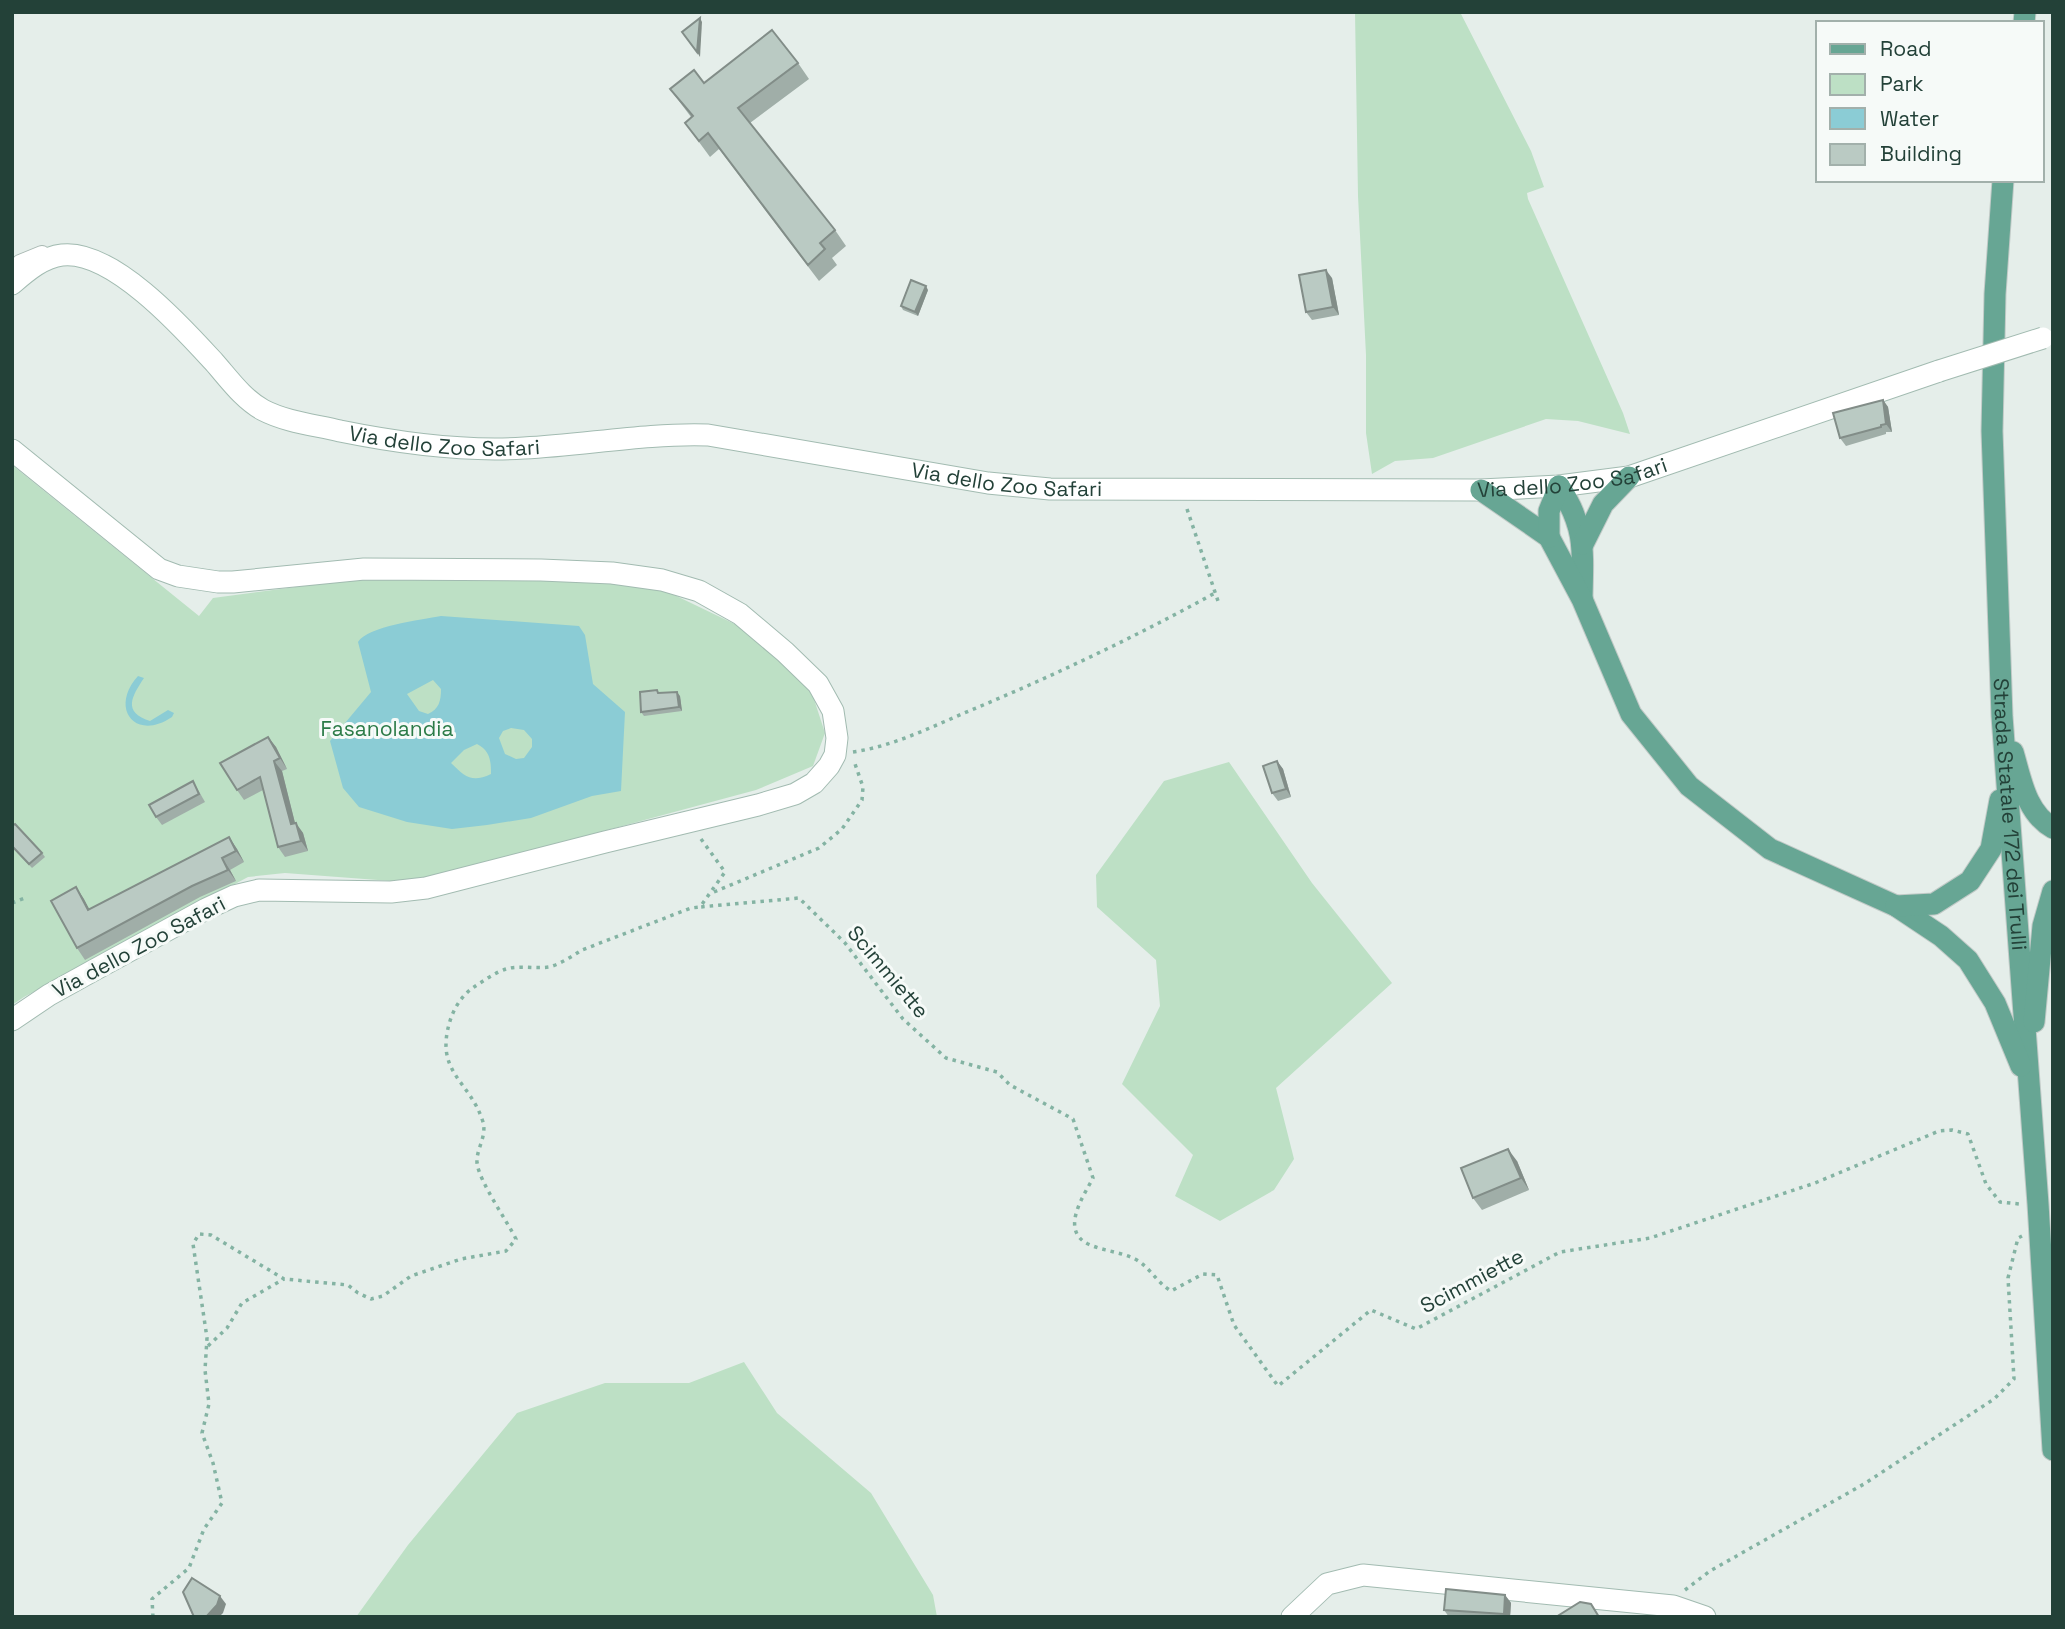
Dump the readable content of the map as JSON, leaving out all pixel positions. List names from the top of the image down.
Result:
{
  "streets": {
    "main road": ["Strada Statale 172 dei Trulli"],
    "street": ["Via dello Zoo Safari"],
    "path": ["Scimmiette"]
  },
  "crossings": [
    ["Strada Statale 172 dei Trulli", "Scimmiette"]
  ],
  "parks": ["Fasanolandia"],
  "legend": [
    "Road",
    "Park",
    "Water",
    "Building"
  ]
}
